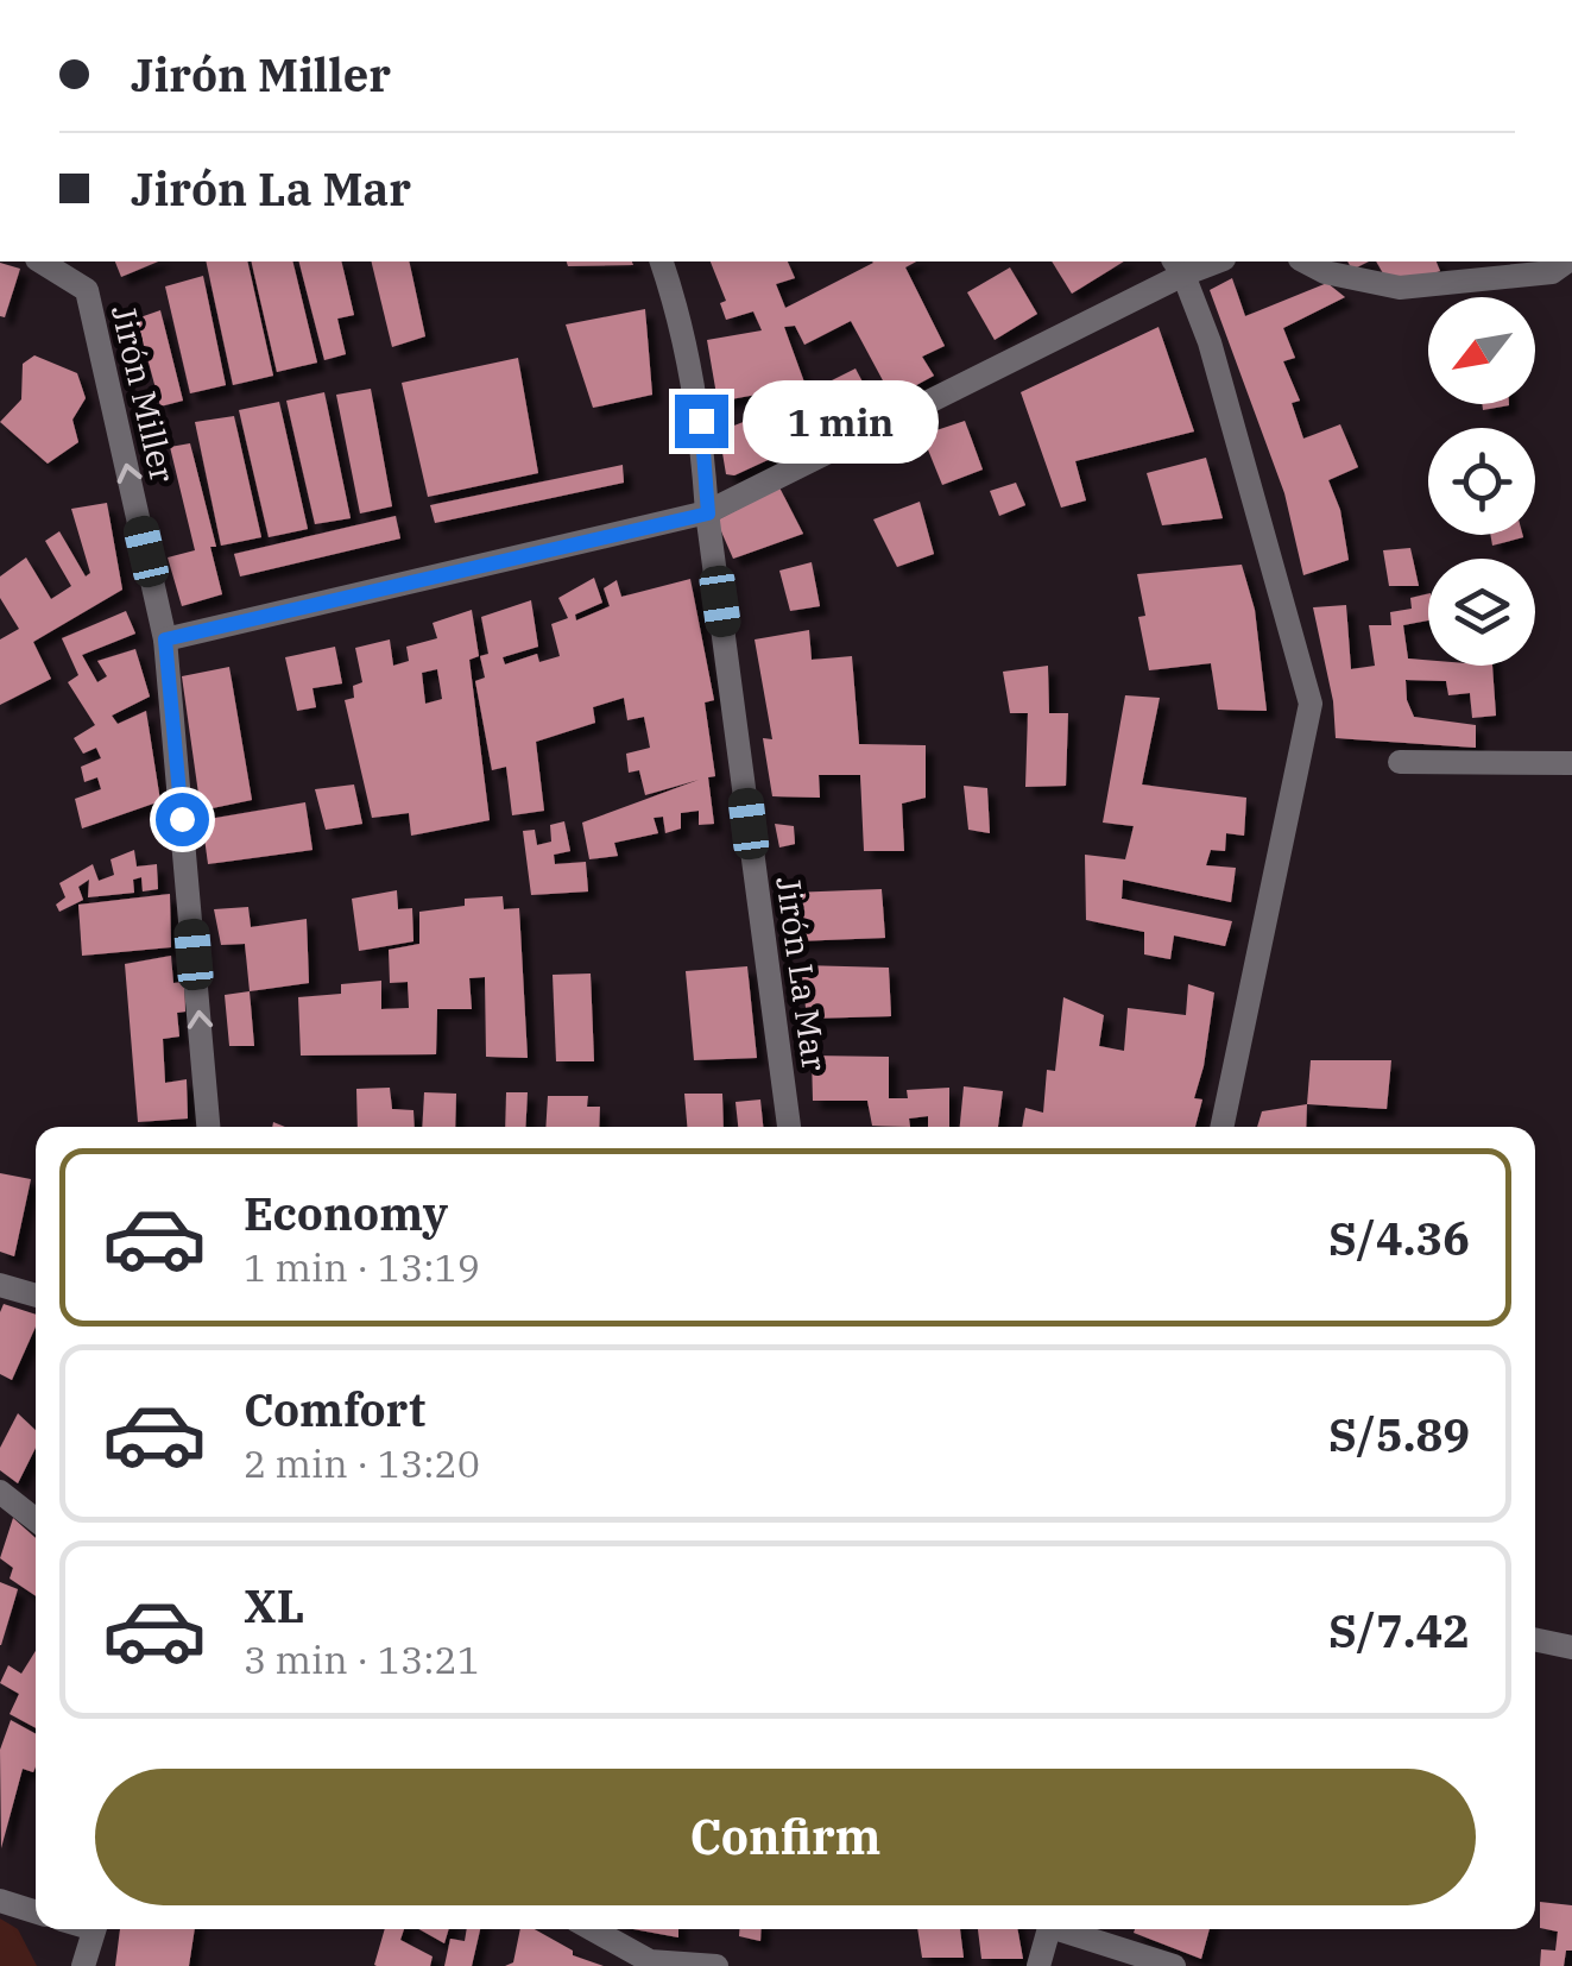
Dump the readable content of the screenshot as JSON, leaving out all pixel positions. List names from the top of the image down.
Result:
{
  "streets": {
    "street": ["Jirón Miller", "Jirón La Mar"]
  },
  "one_way": ["Jirón Miller"],
  "north": "bottom left",
  "page": {
    "banner": ["Jirón Miller", "Jirón La Mar"],
    "bubble": "1 min",
    "list": [
      {
        "name": "Economy",
        "note": "1 min · 13:19",
        "value": "S/4.36"
      },
      {
        "name": "Comfort",
        "note": "2 min · 13:20",
        "value": "S/5.89"
      },
      {
        "name": "XL",
        "note": "3 min · 13:21",
        "value": "S/7.42"
      }
    ],
    "buttons": "Confirm"
  }
}
